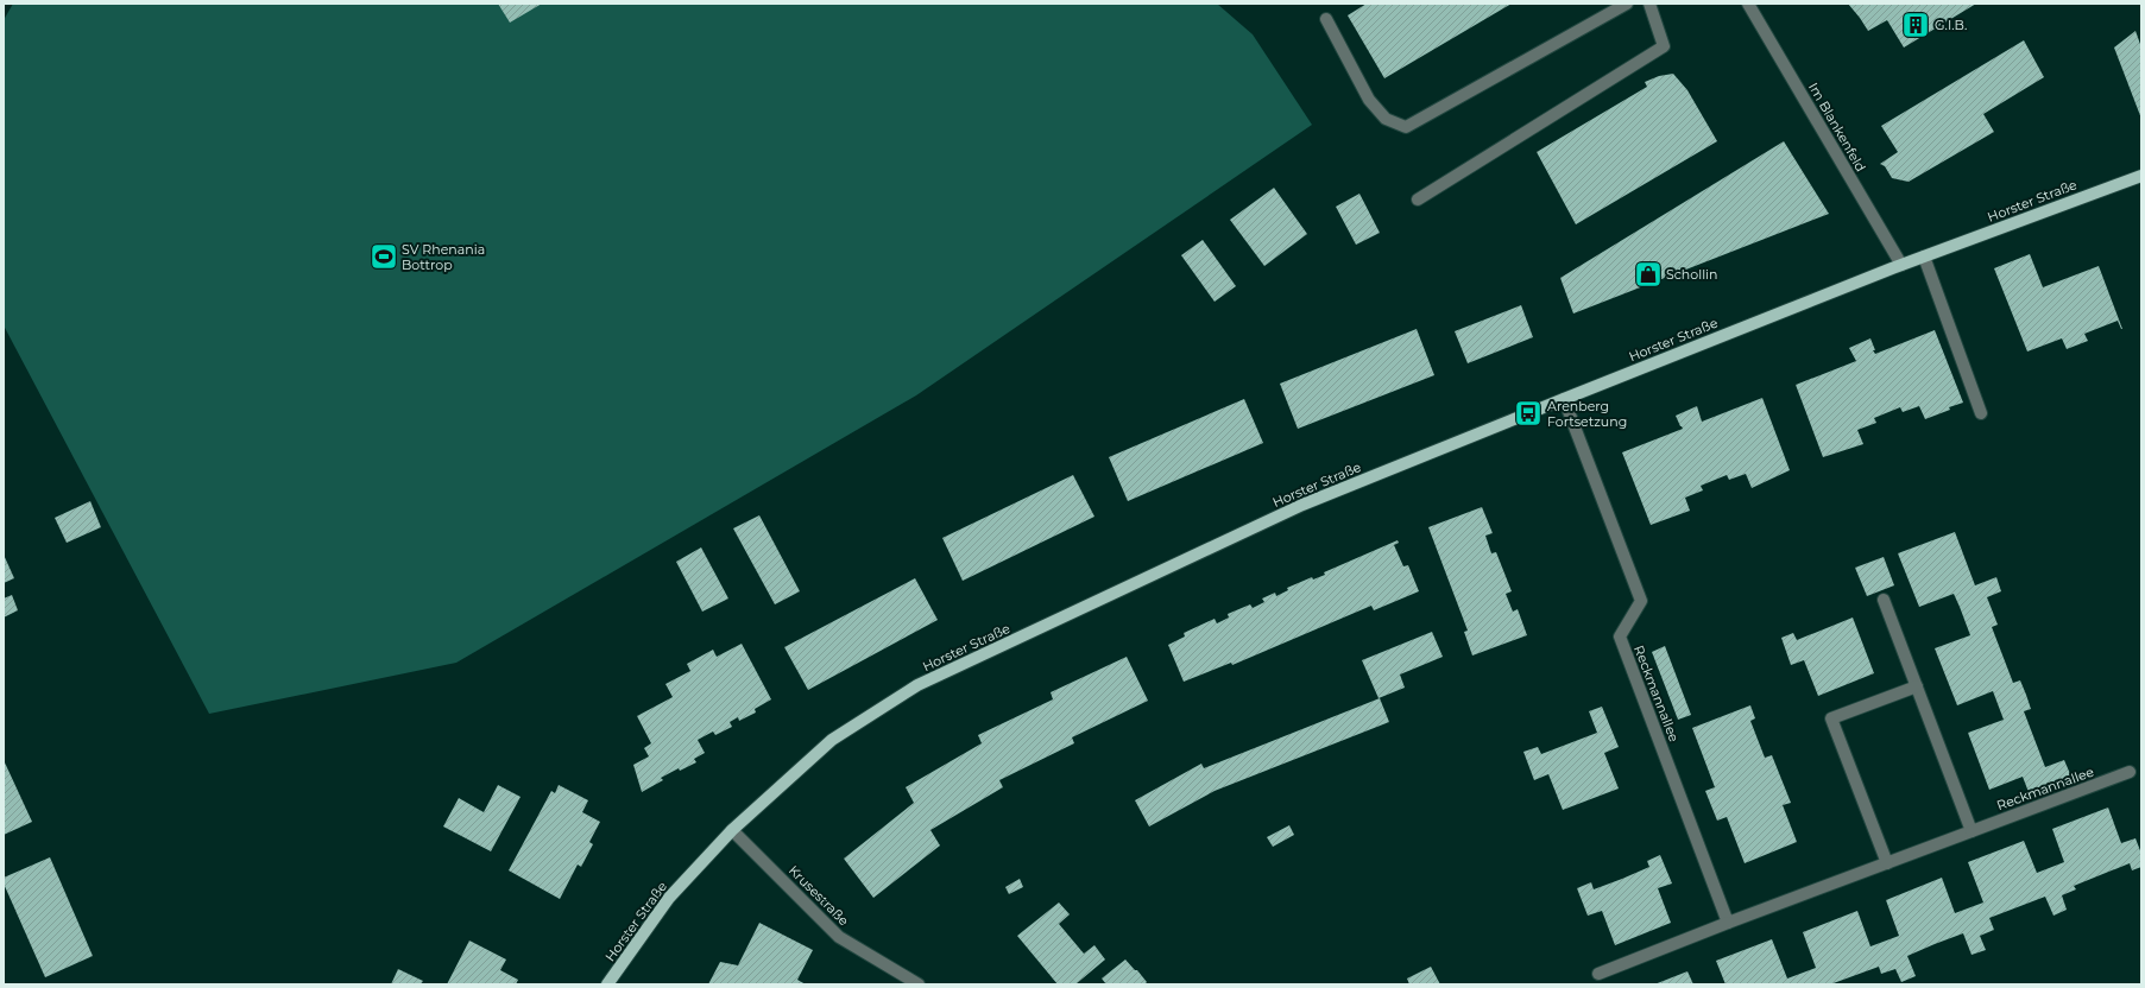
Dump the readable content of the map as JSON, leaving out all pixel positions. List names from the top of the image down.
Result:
{
  "streets": {
    "main road": ["Horster Straße"],
    "street": ["Im Blankenfeld", "Reckmannallee", "Krusestraße"]
  },
  "crossings": [
    ["Im Blankenfeld", "Horster Straße"],
    ["Horster Straße", "Reckmannallee"],
    ["Horster Straße", "Krusestraße"]
  ],
  "places": {
    "building": ["G.I.B."],
    "sports": ["SV Rhenania Bottrop"],
    "shop": ["Schollin"],
    "bus stop": ["Arenberg Fortsetzung"]
  }
}
